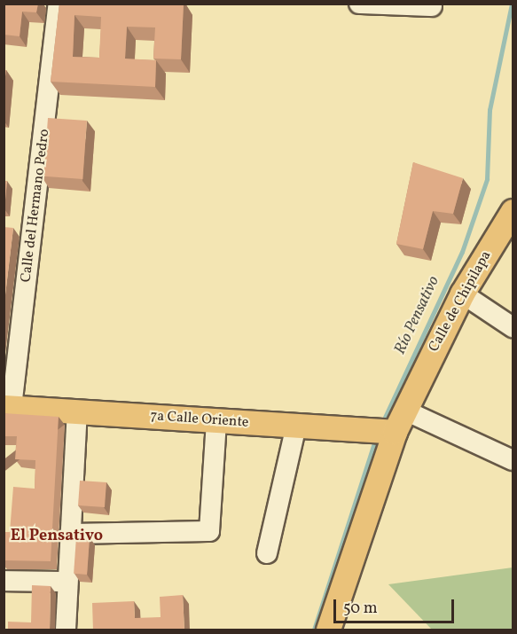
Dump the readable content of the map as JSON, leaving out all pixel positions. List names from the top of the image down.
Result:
{
  "streets": {
    "main road": ["Calle de Chipilapa", "7a Calle Oriente"],
    "street": ["Calle del Hermano Pedro"]
  },
  "crossings": [
    ["Calle del Hermano Pedro", "7a Calle Oriente"],
    ["Calle de Chipilapa", "7a Calle Oriente"]
  ],
  "districts": ["El Pensativo"],
  "water": ["Río Pensativo"],
  "scale_bar": "50 m"
}
